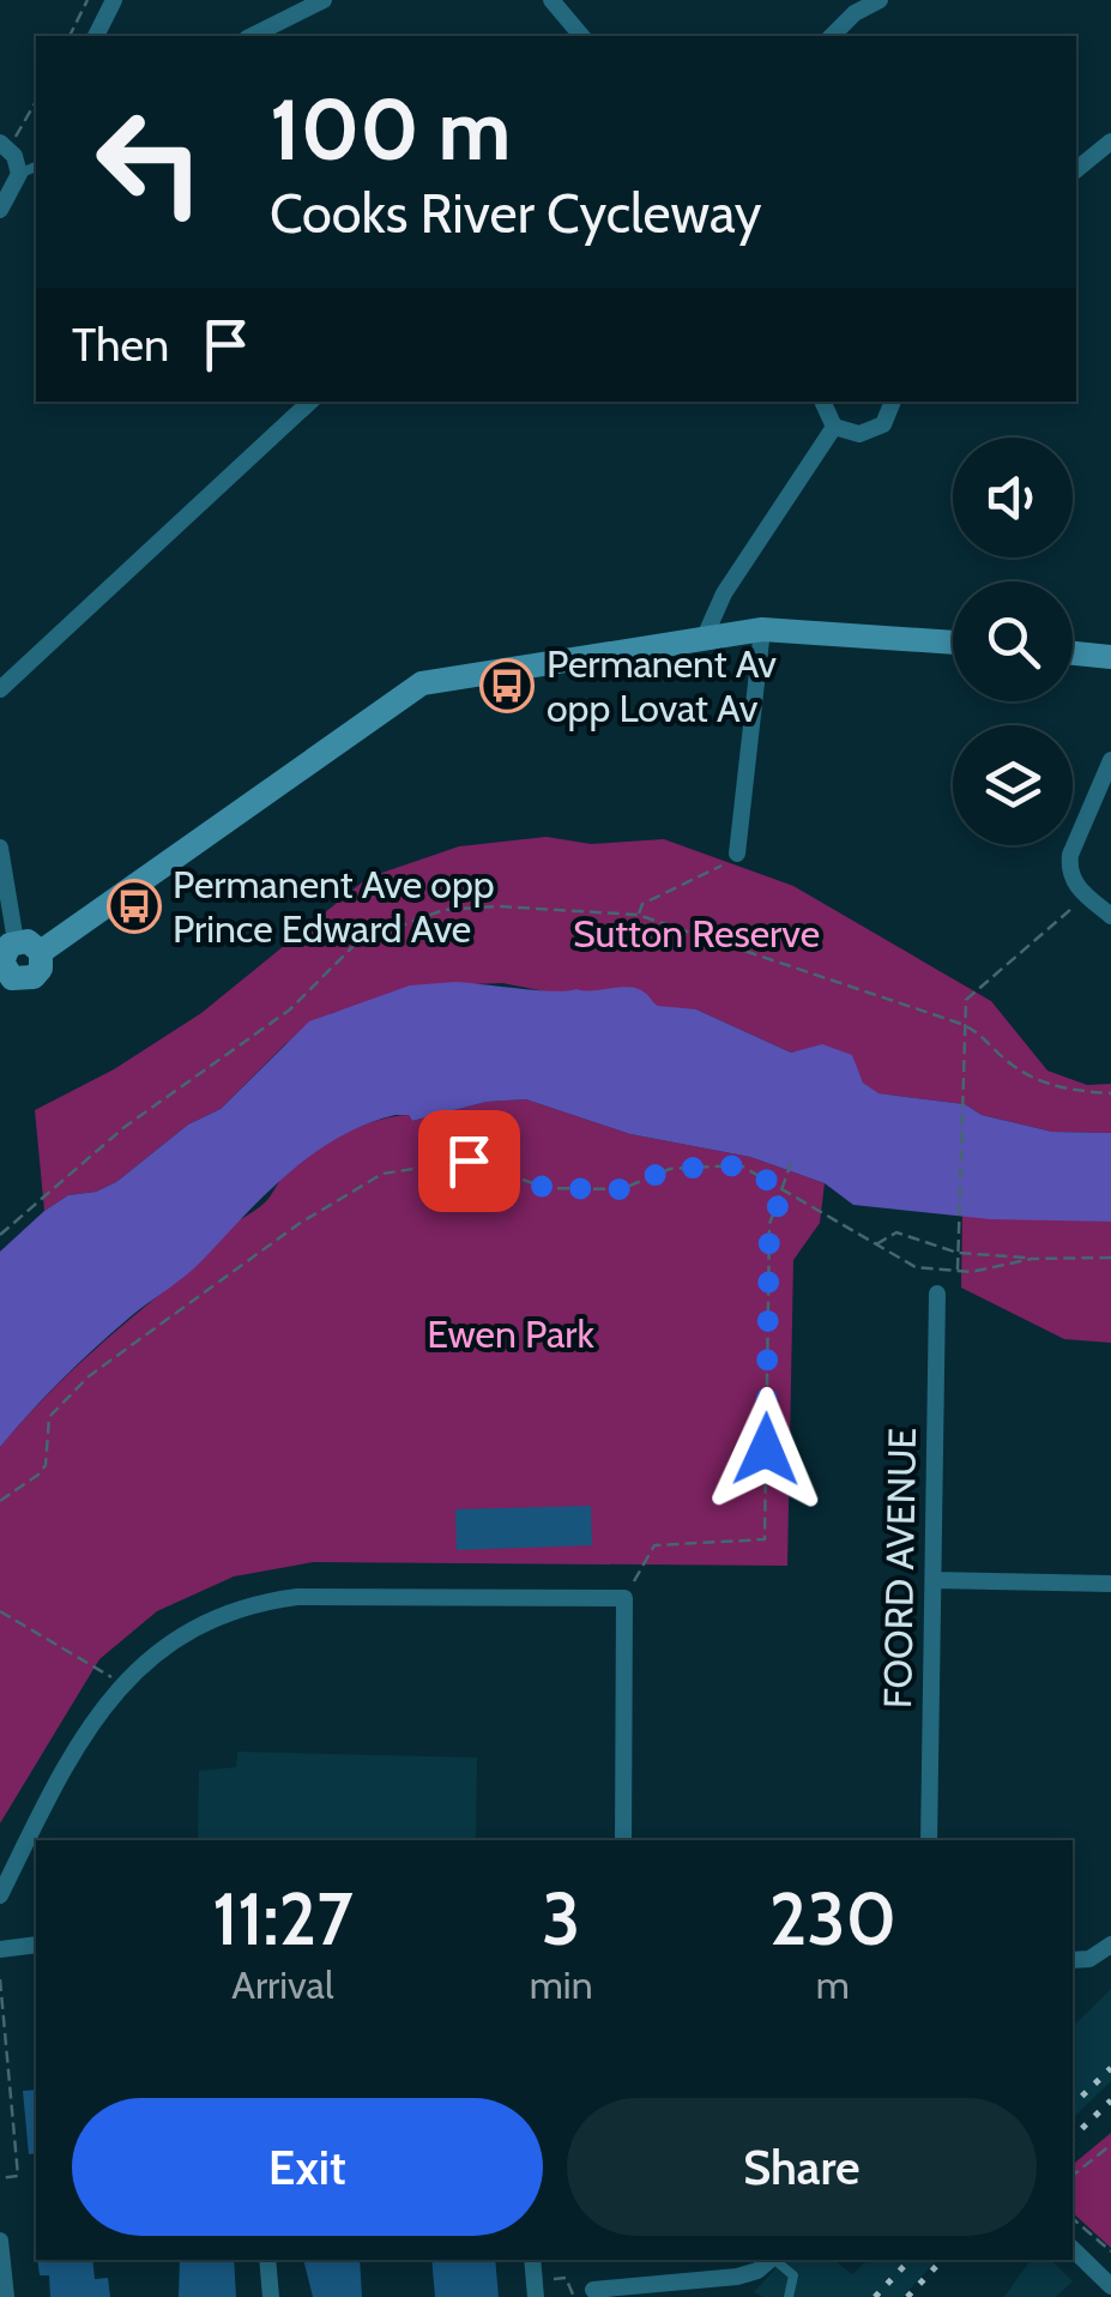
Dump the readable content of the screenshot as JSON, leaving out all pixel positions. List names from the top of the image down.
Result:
{
  "streets": {
    "street": ["FOORD AVENUE"]
  },
  "parks": ["Sutton Reserve", "Ewen Park"],
  "places": {
    "bus stop": ["Permanent Av opp Lovat Av", "Permanent Ave opp Prince Edward Ave"]
  },
  "page": {
    "turn": ["100 m", "Cooks River Cycleway"],
    "then": "Then",
    "eta": [
      "11:27",
      "Arrival",
      "3",
      "min",
      "230",
      "m"
    ],
    "buttons": ["Exit", "Share"]
  }
}
